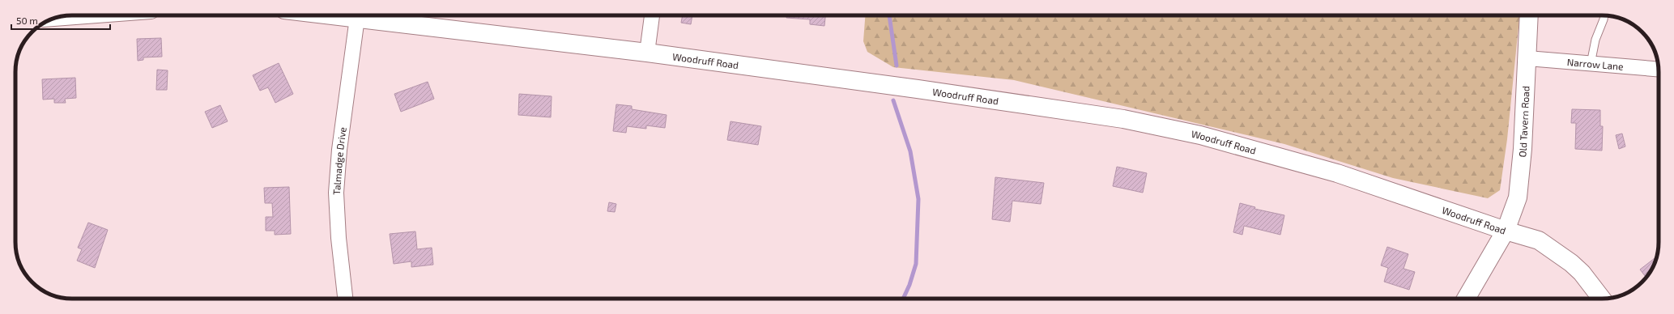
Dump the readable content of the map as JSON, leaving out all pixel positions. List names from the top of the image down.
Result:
{
  "streets": {
    "street": [
      "Woodruff Road",
      "Narrow Lane",
      "Old Tavern Road",
      "Talmadge Drive"
    ]
  },
  "crossings": [
    ["Woodruff Road", "Old Tavern Road"],
    ["Woodruff Road", "Talmadge Drive"],
    ["Narrow Lane", "Old Tavern Road"]
  ],
  "scale_bar": "50 m"
}
